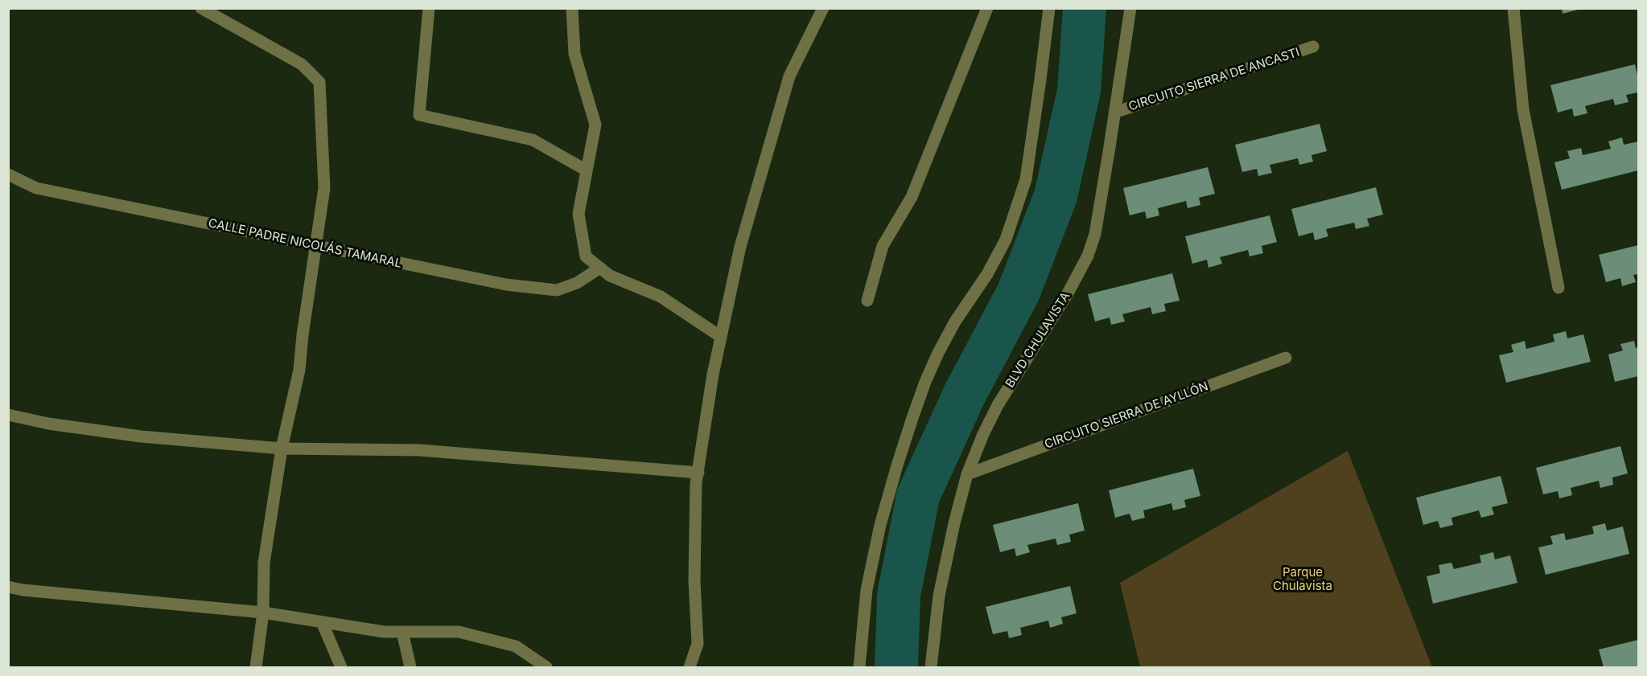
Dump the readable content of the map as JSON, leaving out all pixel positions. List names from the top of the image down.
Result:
{
  "streets": {
    "street": [
      "CIRCUITO SIERRA DE ANCASTI",
      "CALLE PADRE NICOLÁS TAMARAL",
      "BLVD CHULAVISTA",
      "CIRCUITO SIERRA DE AYLLÓN"
    ]
  },
  "crossings": [
    ["CIRCUITO SIERRA DE ANCASTI", "BLVD CHULAVISTA"],
    ["BLVD CHULAVISTA", "CIRCUITO SIERRA DE AYLLÓN"]
  ],
  "parks": ["Parque Chulavista"]
}
